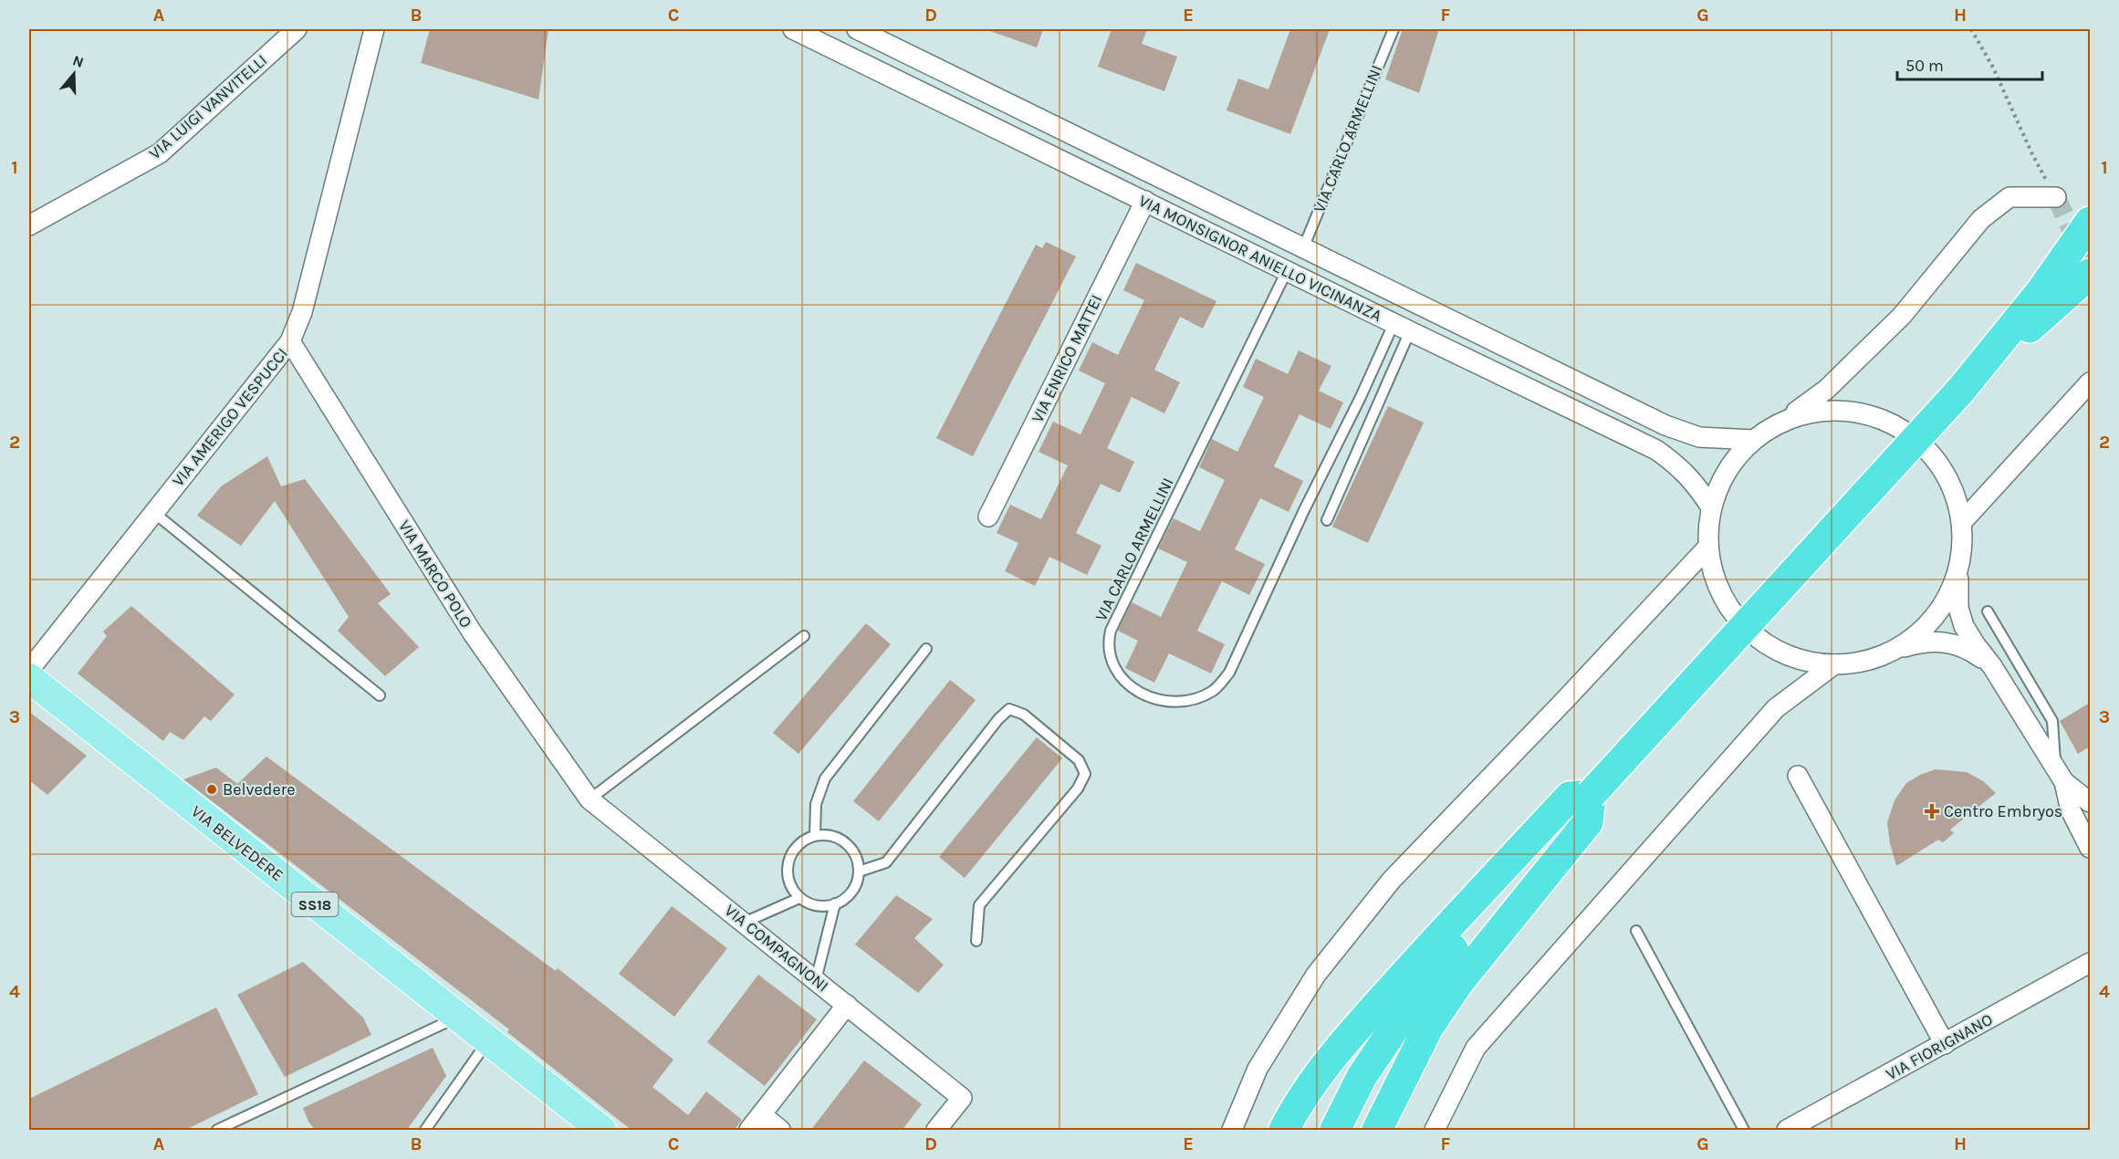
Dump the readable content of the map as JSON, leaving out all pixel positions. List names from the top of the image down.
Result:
{
  "streets": {
    "main road": ["VIA BELVEDERE", "SS18"],
    "street": [
      "VIA LUIGI VANVITELLI",
      "VIA MONSIGNOR ANIELLO VICINANZA",
      "VIA ENRICO MATTEI",
      "VIA AMERIGO VESPUCCI",
      "VIA MARCO POLO",
      "VIA COMPAGNONI",
      "VIA FIORIGNANO"
    ],
    "lane": ["VIA CARLO ARMELLINI"]
  },
  "crossings": [
    ["VIA CARLO ARMELLINI", "VIA MONSIGNOR ANIELLO VICINANZA"],
    ["VIA MONSIGNOR ANIELLO VICINANZA", "VIA ENRICO MATTEI"],
    ["VIA AMERIGO VESPUCCI", "VIA MARCO POLO"],
    ["VIA MARCO POLO", "VIA COMPAGNONI"]
  ],
  "places": {
    "other": ["Belvedere"],
    "health": ["Centro Embryos"]
  },
  "scale_bar": "50 m",
  "north": "top",
  "grid": {
    "columns": [
      "A",
      "B",
      "C",
      "D",
      "E",
      "F",
      "G",
      "H"
    ],
    "rows": [
      "1",
      "2",
      "3",
      "4"
    ]
  }
}
